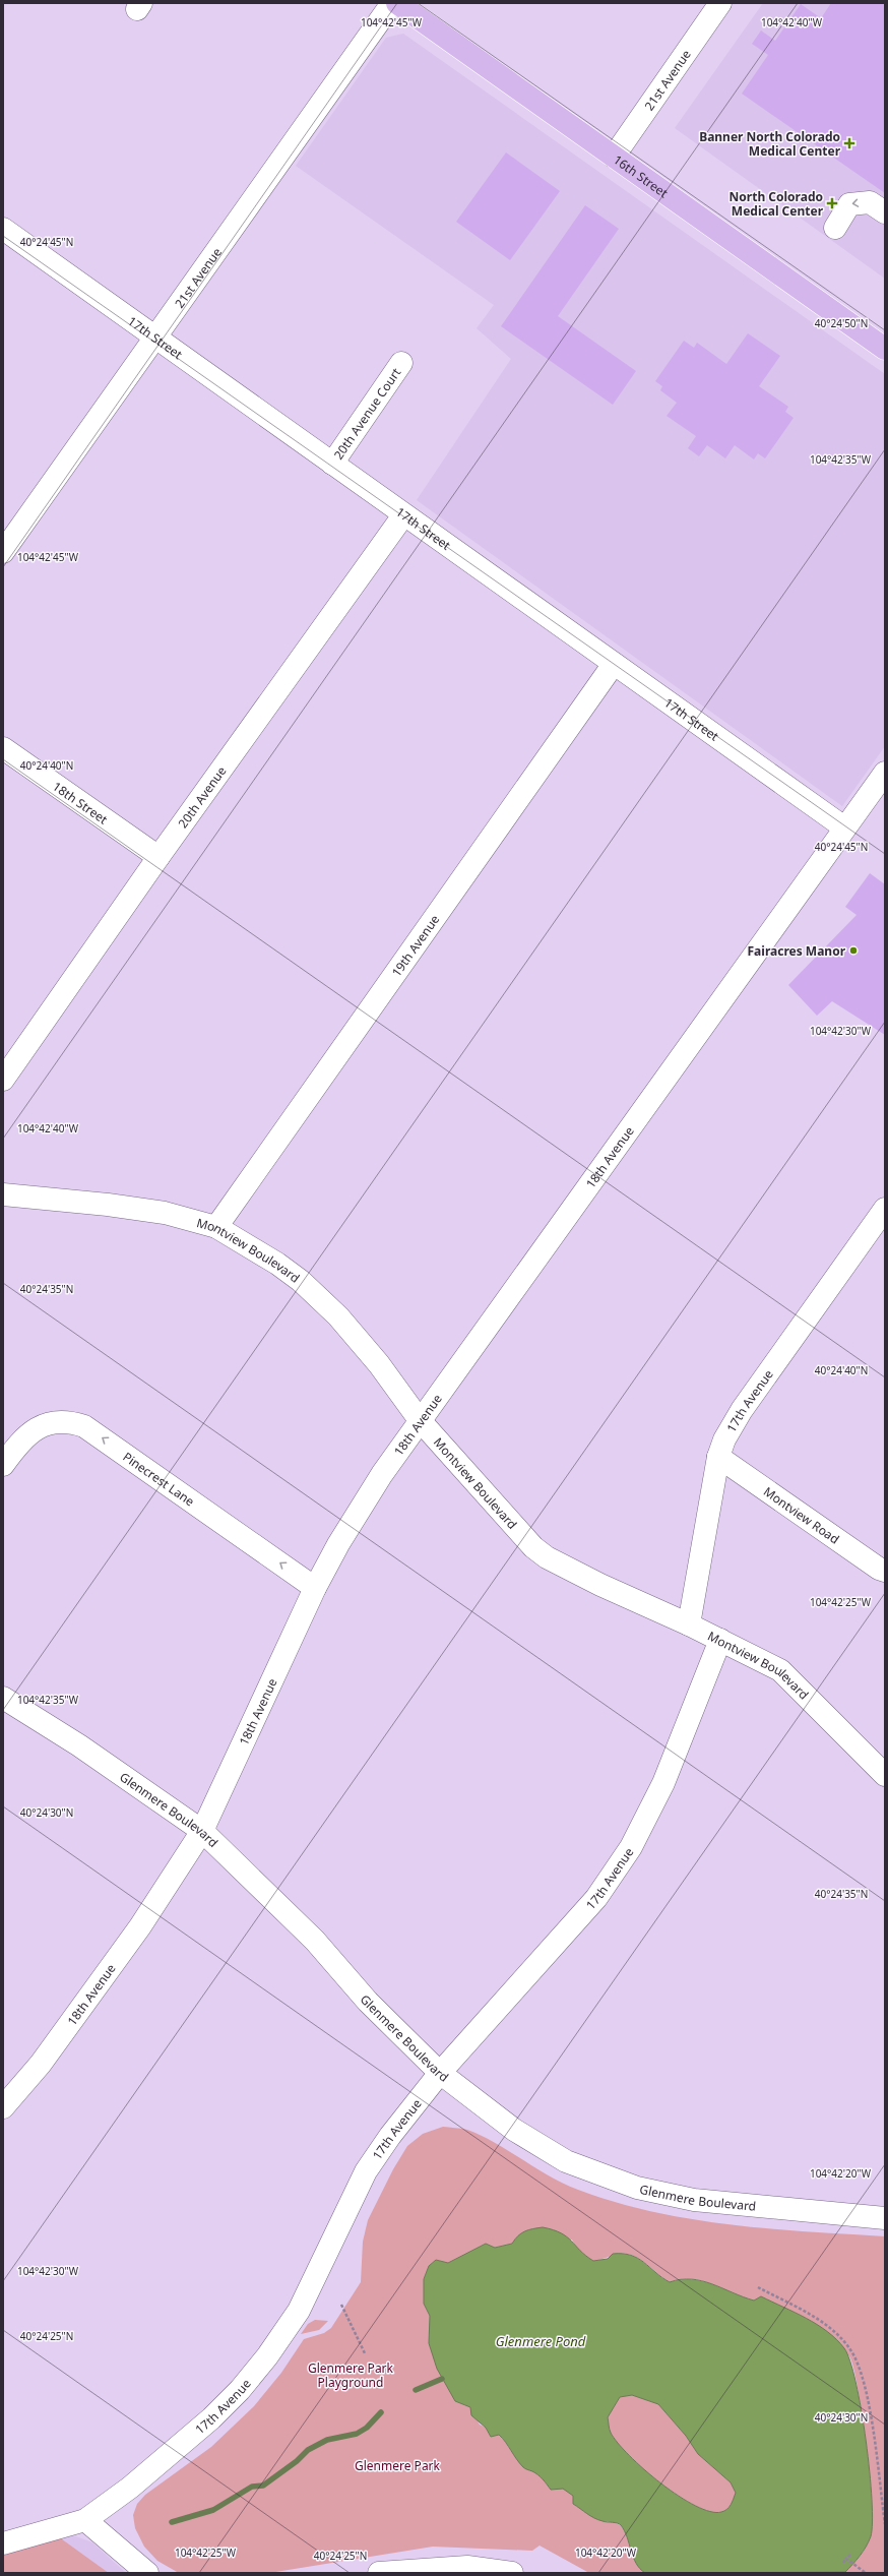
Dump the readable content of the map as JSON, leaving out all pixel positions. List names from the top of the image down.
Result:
{
  "streets": {
    "main road": ["16th Street"],
    "street": [
      "21st Avenue",
      "17th Street",
      "20th Avenue Court",
      "20th Avenue",
      "18th Street",
      "19th Avenue",
      "18th Avenue",
      "Montview Boulevard",
      "17th Avenue",
      "Pinecrest Lane",
      "Montview Road",
      "Glenmere Boulevard"
    ]
  },
  "crossings": [
    ["21st Avenue", "16th Street"],
    ["21st Avenue", "17th Street"],
    ["17th Street", "20th Avenue Court"],
    ["17th Street", "20th Avenue"],
    ["17th Street", "19th Avenue"],
    ["17th Street", "18th Avenue"],
    ["20th Avenue", "18th Street"],
    ["19th Avenue", "Montview Boulevard"],
    ["18th Avenue", "Montview Boulevard"],
    ["18th Avenue", "Pinecrest Lane"],
    ["18th Avenue", "Glenmere Boulevard"],
    ["Montview Boulevard", "17th Avenue"],
    ["17th Avenue", "Montview Road"],
    ["17th Avenue", "Glenmere Boulevard"]
  ],
  "one_way": ["Pinecrest Lane"],
  "water": ["Glenmere Pond"],
  "parks": ["Glenmere Park Playground", "Glenmere Park"],
  "places": {
    "health": ["Banner North Colorado Medical Center", "North Colorado Medical Center"],
    "other": ["Fairacres Manor"]
  },
  "coordinates": [
    "104°42'45\"W",
    "104°42'40\"W",
    "40°24'45\"N",
    "40°24'50\"N",
    "104°42'35\"W",
    "40°24'40\"N",
    "104°42'30\"W",
    "40°24'35\"N",
    "104°42'25\"W",
    "40°24'30\"N",
    "104°42'20\"W",
    "40°24'25\"N"
  ]
}
